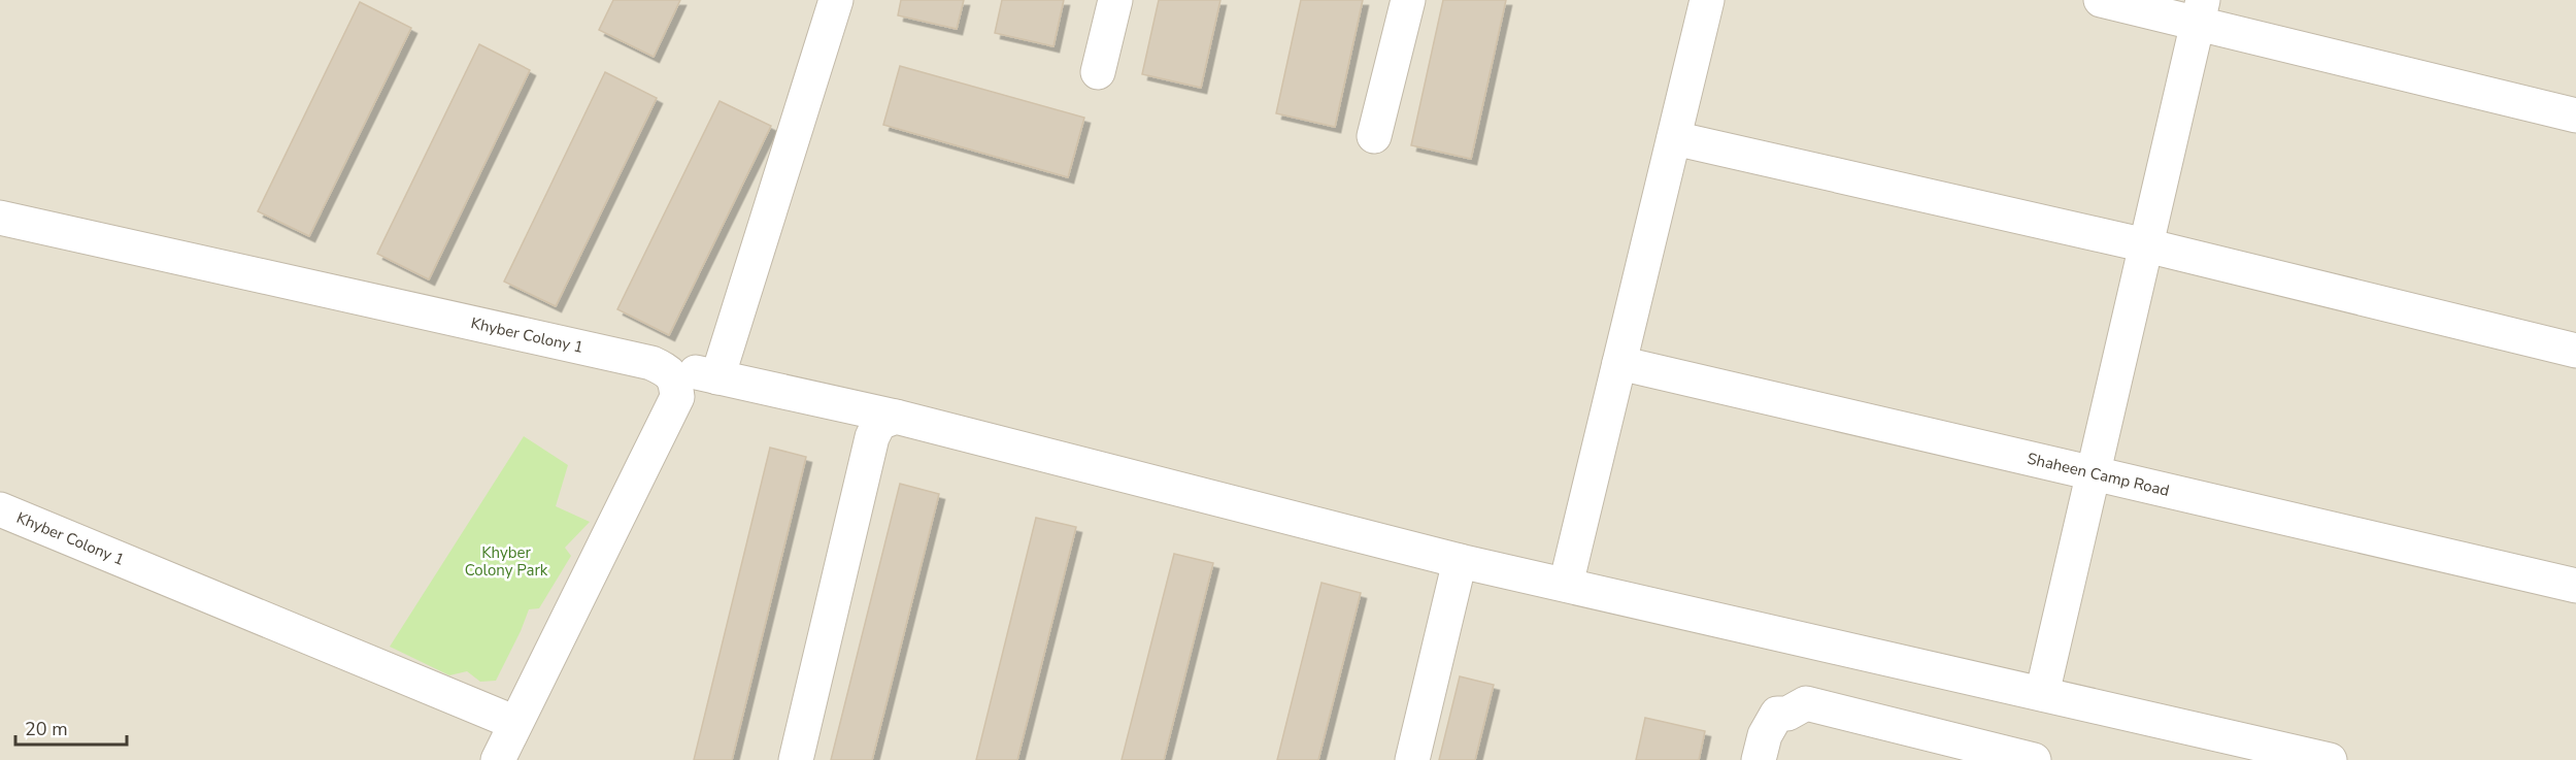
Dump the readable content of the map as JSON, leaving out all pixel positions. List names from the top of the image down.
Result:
{
  "streets": {
    "street": ["Khyber Colony 1", "Shaheen Camp Road"]
  },
  "parks": ["Khyber Colony Park"],
  "scale_bar": "20 m"
}
